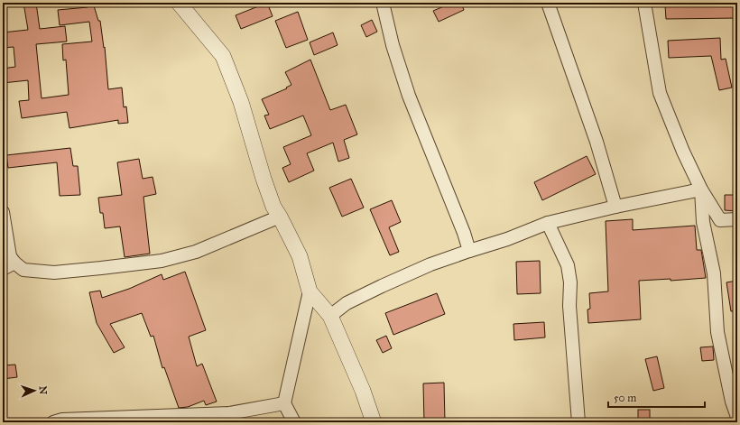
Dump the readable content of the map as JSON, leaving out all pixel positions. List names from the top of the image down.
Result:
{
  "scale_bar": "50 m",
  "north": "right"
}
